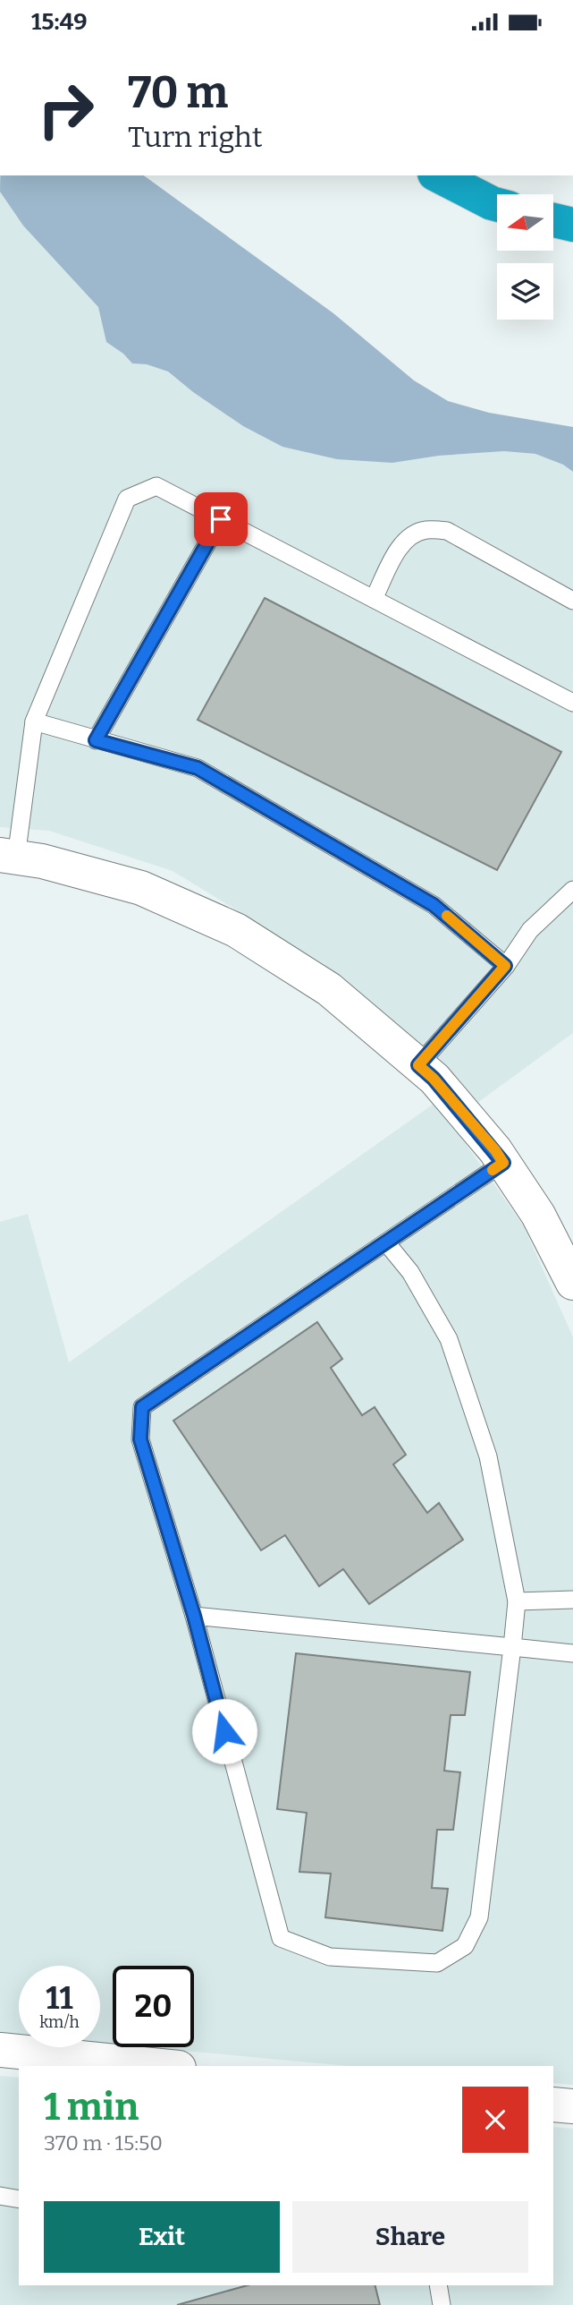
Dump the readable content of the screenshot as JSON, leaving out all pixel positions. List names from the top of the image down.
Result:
{
  "north": "left",
  "page": {
    "status": "15:49",
    "turn": ["70 m", "Turn right"],
    "speed": "11 km/h",
    "limit": "20",
    "heading": ["1 min", "370 m · 15:50"],
    "buttons": ["Exit", "Share"]
  }
}
